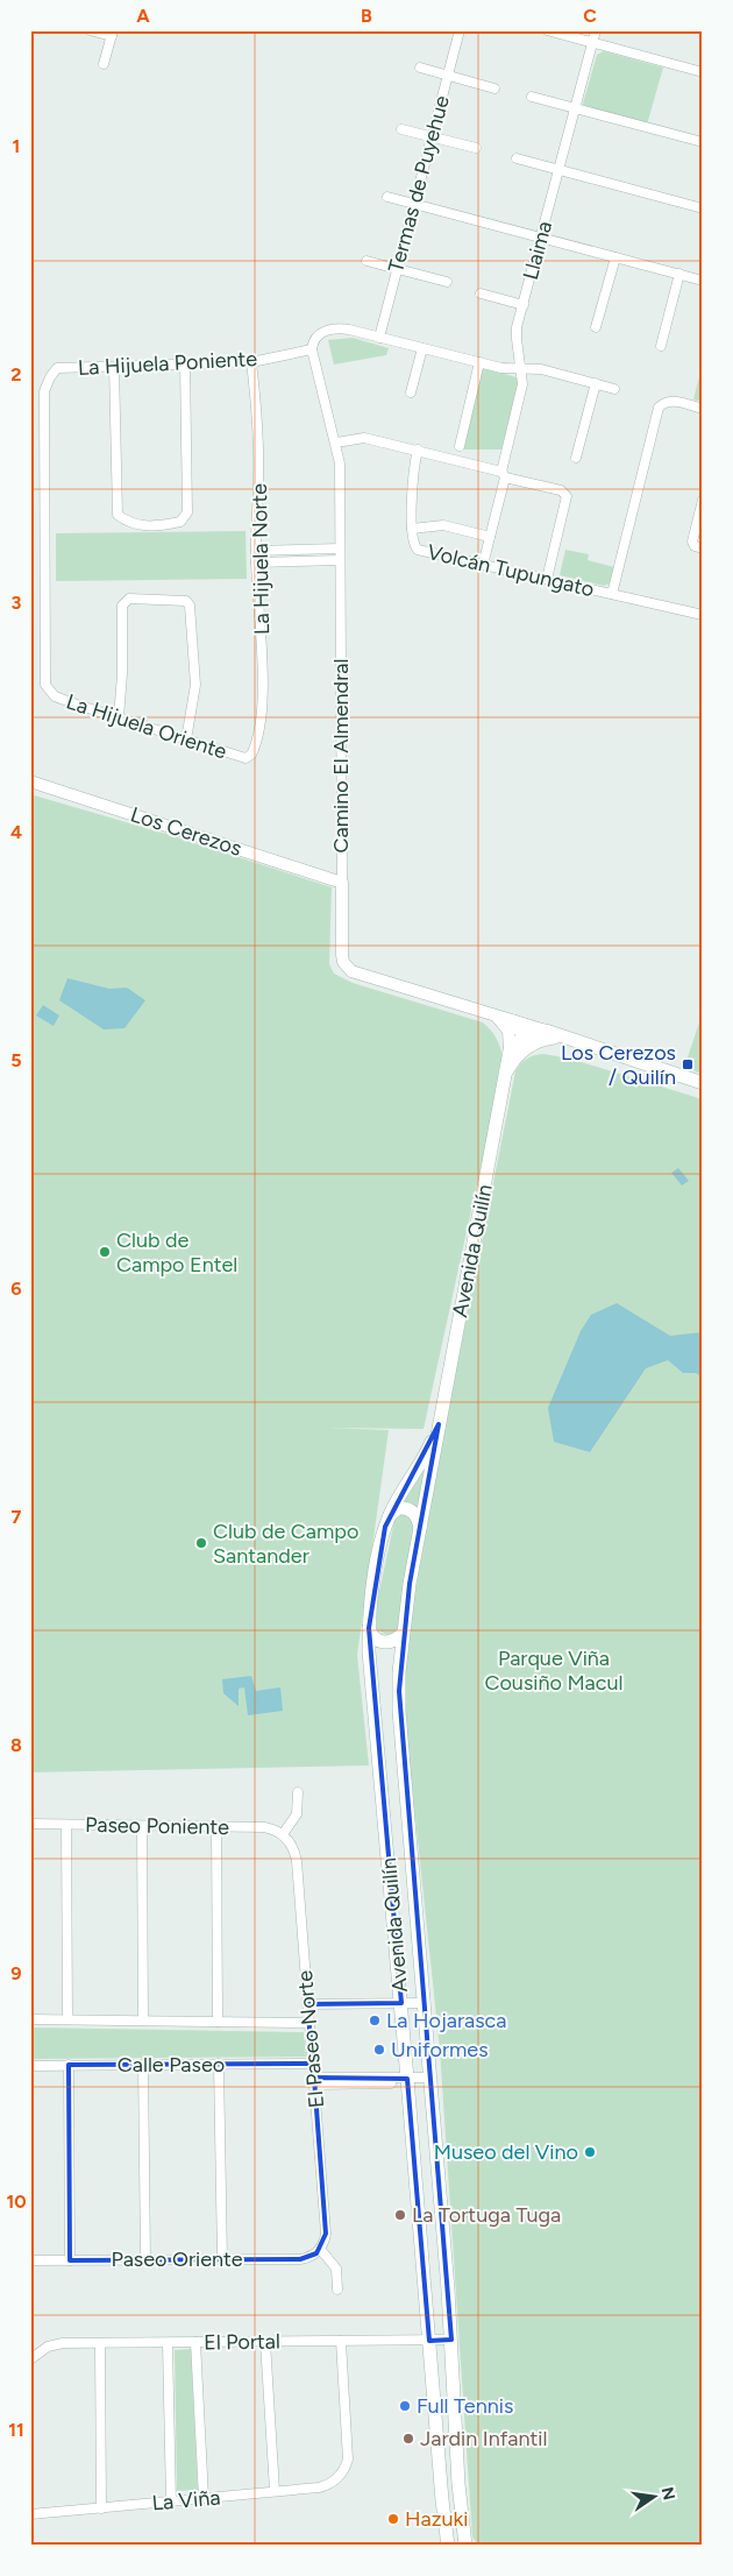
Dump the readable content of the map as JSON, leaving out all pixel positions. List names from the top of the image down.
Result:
{
  "streets": {
    "main road": ["Avenida Quilín"],
    "street": [
      "Termas de Puyehue",
      "Llaima",
      "La Hijuela Poniente",
      "La Hijuela Norte",
      "Volcán Tupungato",
      "La Hijuela Oriente",
      "Camino El Almendral",
      "Los Cerezos",
      "Paseo Poniente",
      "El Paseo Norte",
      "Calle Paseo",
      "Paseo Oriente",
      "El Portal",
      "La Viña"
    ]
  },
  "crossings": [
    ["Termas de Puyehue", "Camino El Almendral"],
    ["Llaima", "Volcán Tupungato"],
    ["La Hijuela Poniente", "La Hijuela Norte"],
    ["La Hijuela Poniente", "La Hijuela Oriente"],
    ["La Hijuela Poniente", "Camino El Almendral"],
    ["La Hijuela Norte", "La Hijuela Oriente"],
    ["Camino El Almendral", "Los Cerezos"],
    ["Avenida Quilín", "El Portal"],
    ["Paseo Poniente", "El Paseo Norte"],
    ["El Paseo Norte", "Calle Paseo"],
    ["El Paseo Norte", "Paseo Oriente"],
    ["El Portal", "La Viña"]
  ],
  "parks": ["Parque Viña Cousiño Macul"],
  "places": {
    "transit": ["Los Cerezos / Quilín"],
    "other": [
      "Club de Campo Entel",
      "Club de Campo Santander",
      "La Hojarasca",
      "Uniformes",
      "Museo del Vino",
      "La Tortuga Tuga",
      "Full Tennis",
      "Jardin Infantil",
      "Hazuki"
    ]
  },
  "north": "right",
  "grid": {
    "columns": ["A", "B", "C"],
    "rows": [
      "1",
      "2",
      "3",
      "4",
      "5",
      "6",
      "7",
      "8",
      "9",
      "10",
      "11"
    ]
  }
}
